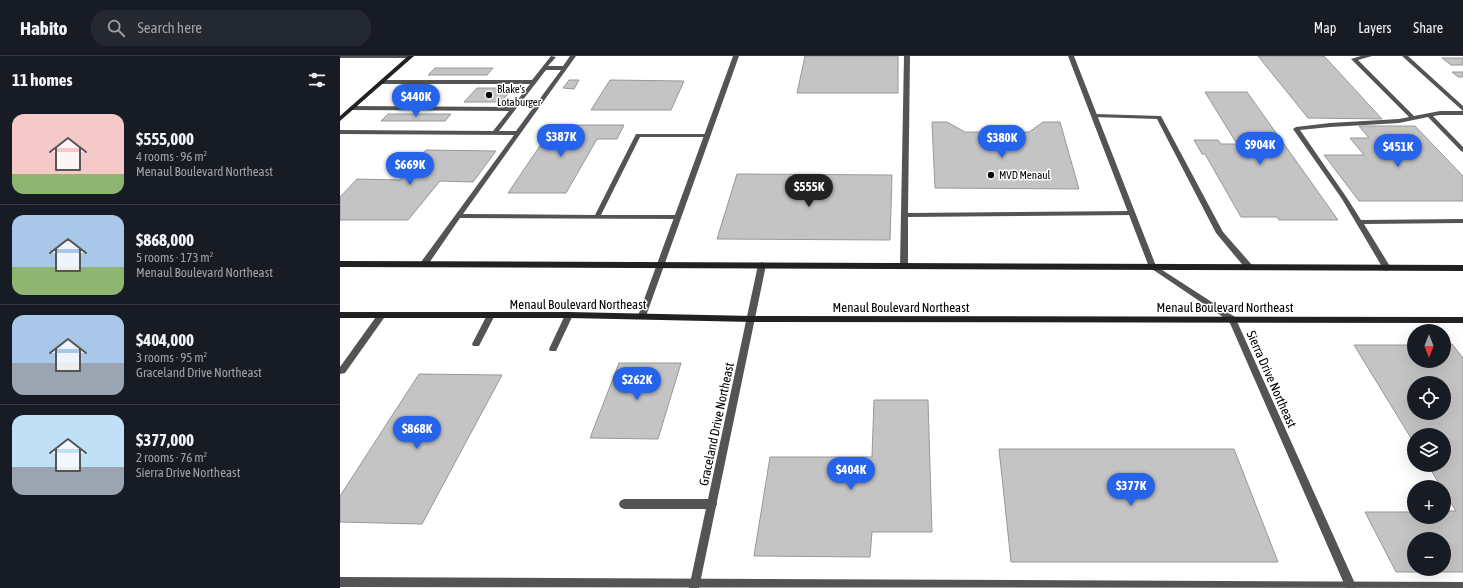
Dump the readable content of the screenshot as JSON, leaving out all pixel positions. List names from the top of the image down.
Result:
{
  "streets": {
    "main road": ["Menaul Boulevard Northeast"],
    "street": ["Sierra Drive Northeast", "Graceland Drive Northeast"]
  },
  "crossings": [
    ["Menaul Boulevard Northeast", "Sierra Drive Northeast"],
    ["Menaul Boulevard Northeast", "Graceland Drive Northeast"]
  ],
  "places": ["Blake's Lotaburger", "MVD Menaul"],
  "north": "bottom",
  "page": {
    "header": "Habito",
    "search": "Search here",
    "nav": ["Map", "Layers", "Share"],
    "heading": "11 homes",
    "price": [
      "$440K",
      "$387K",
      "$380K",
      "$904K",
      "$451K",
      "$669K",
      "$555K",
      "$262K",
      "$868K",
      "$404K",
      "$377K"
    ],
    "list": [
      {
        "name": "$555,000",
        "note": "4 rooms · 96 m² · Menaul Boulevard Northeast"
      },
      {
        "name": "$868,000",
        "note": "5 rooms · 173 m² · Menaul Boulevard Northeast"
      },
      {
        "name": "$404,000",
        "note": "3 rooms · 95 m² · Graceland Drive Northeast"
      },
      {
        "name": "$377,000",
        "note": "2 rooms · 76 m² · Sierra Drive Northeast"
      }
    ],
    "map_buttons": ["+", "−"]
  }
}
